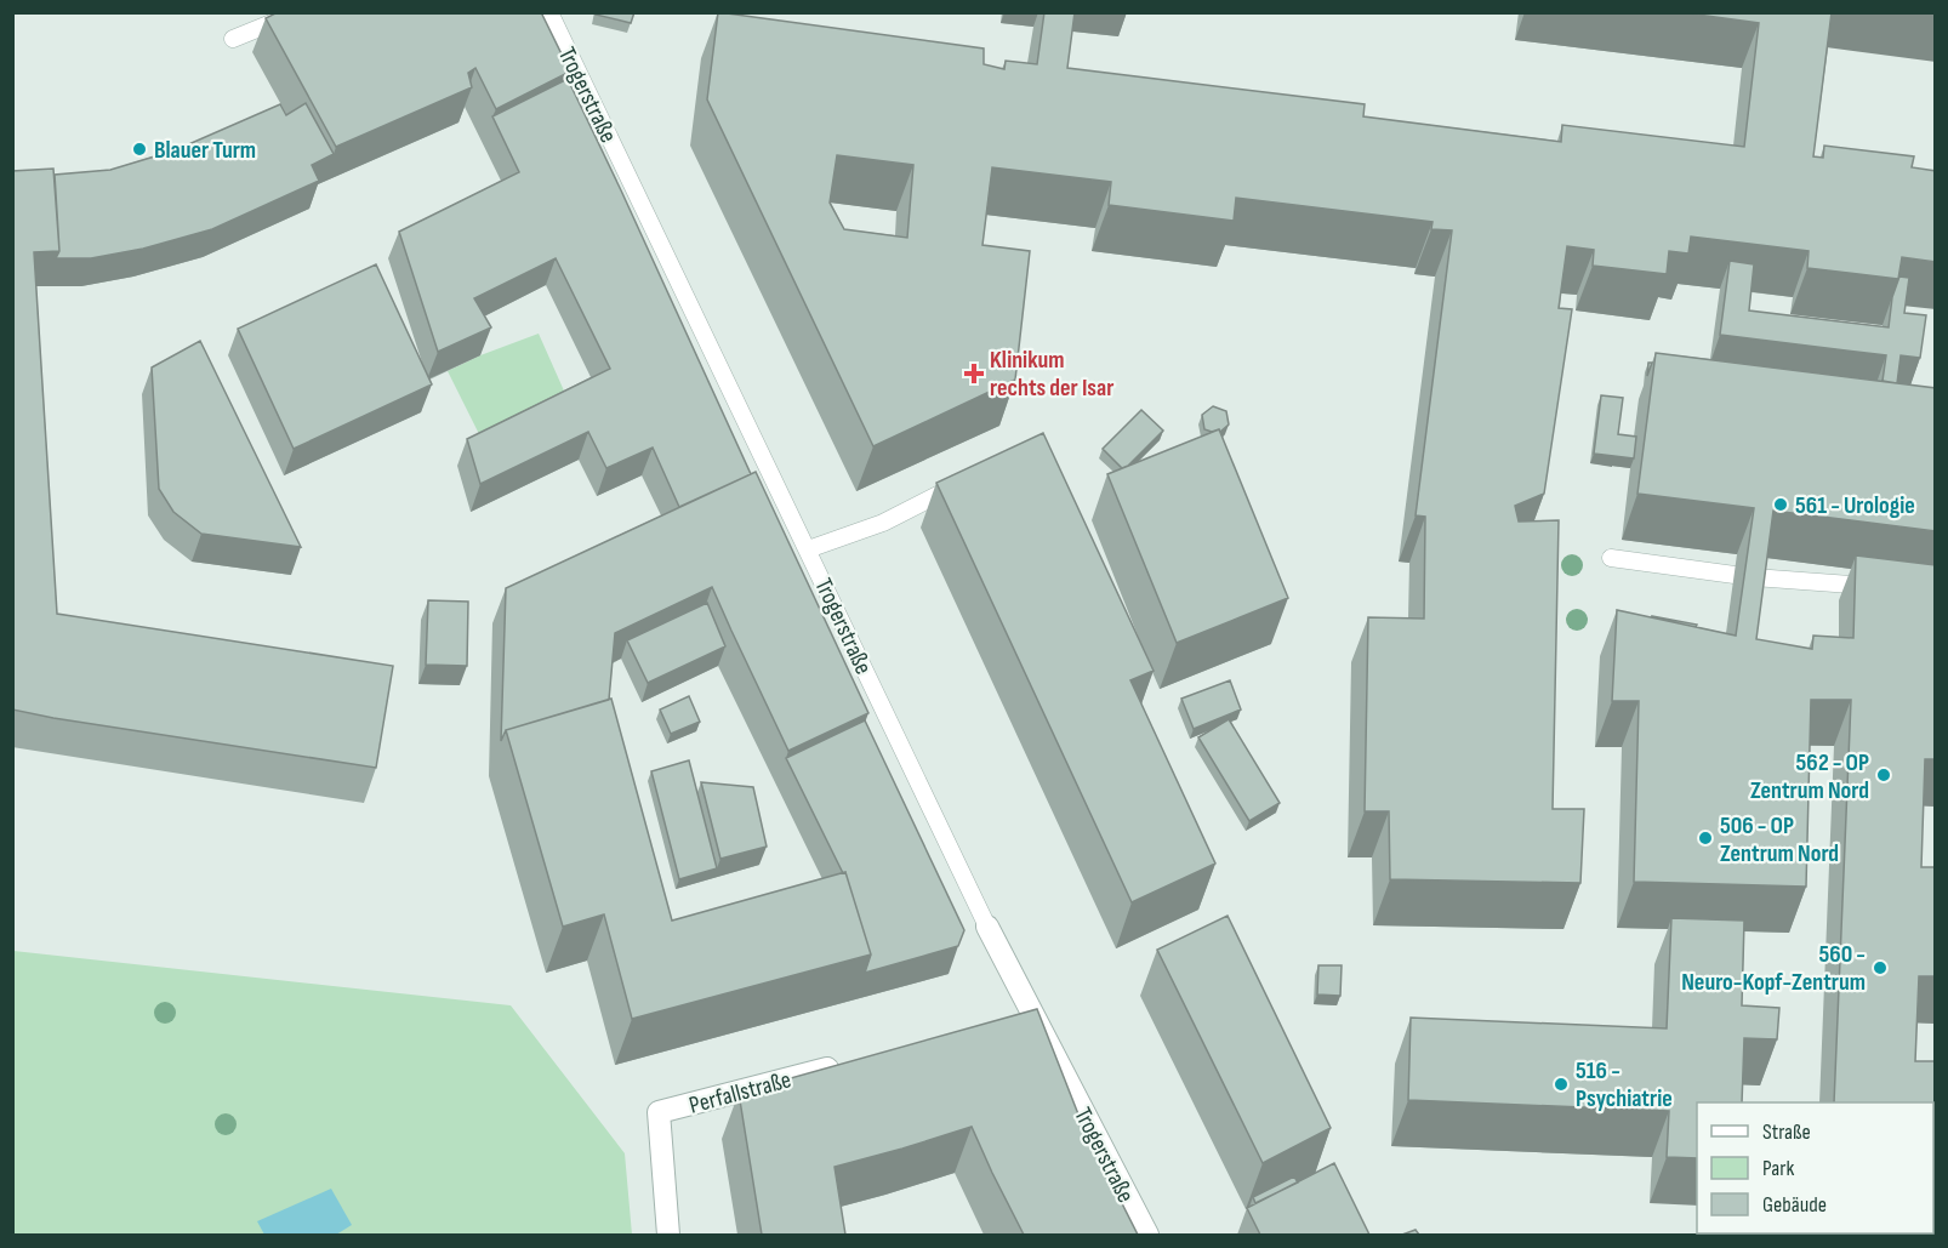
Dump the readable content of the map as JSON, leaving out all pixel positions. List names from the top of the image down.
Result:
{
  "streets": {
    "street": ["Trogerstraße", "Perfallstraße"]
  },
  "places": {
    "other": [
      "Blauer Turm",
      "561 - Urologie",
      "562 - OP Zentrum Nord",
      "506 - OP Zentrum Nord",
      "560 - Neuro-Kopf-Zentrum",
      "516 - Psychiatrie"
    ],
    "health": ["Klinikum rechts der Isar"]
  },
  "legend": ["Straße", "Park", "Gebäude"]
}
